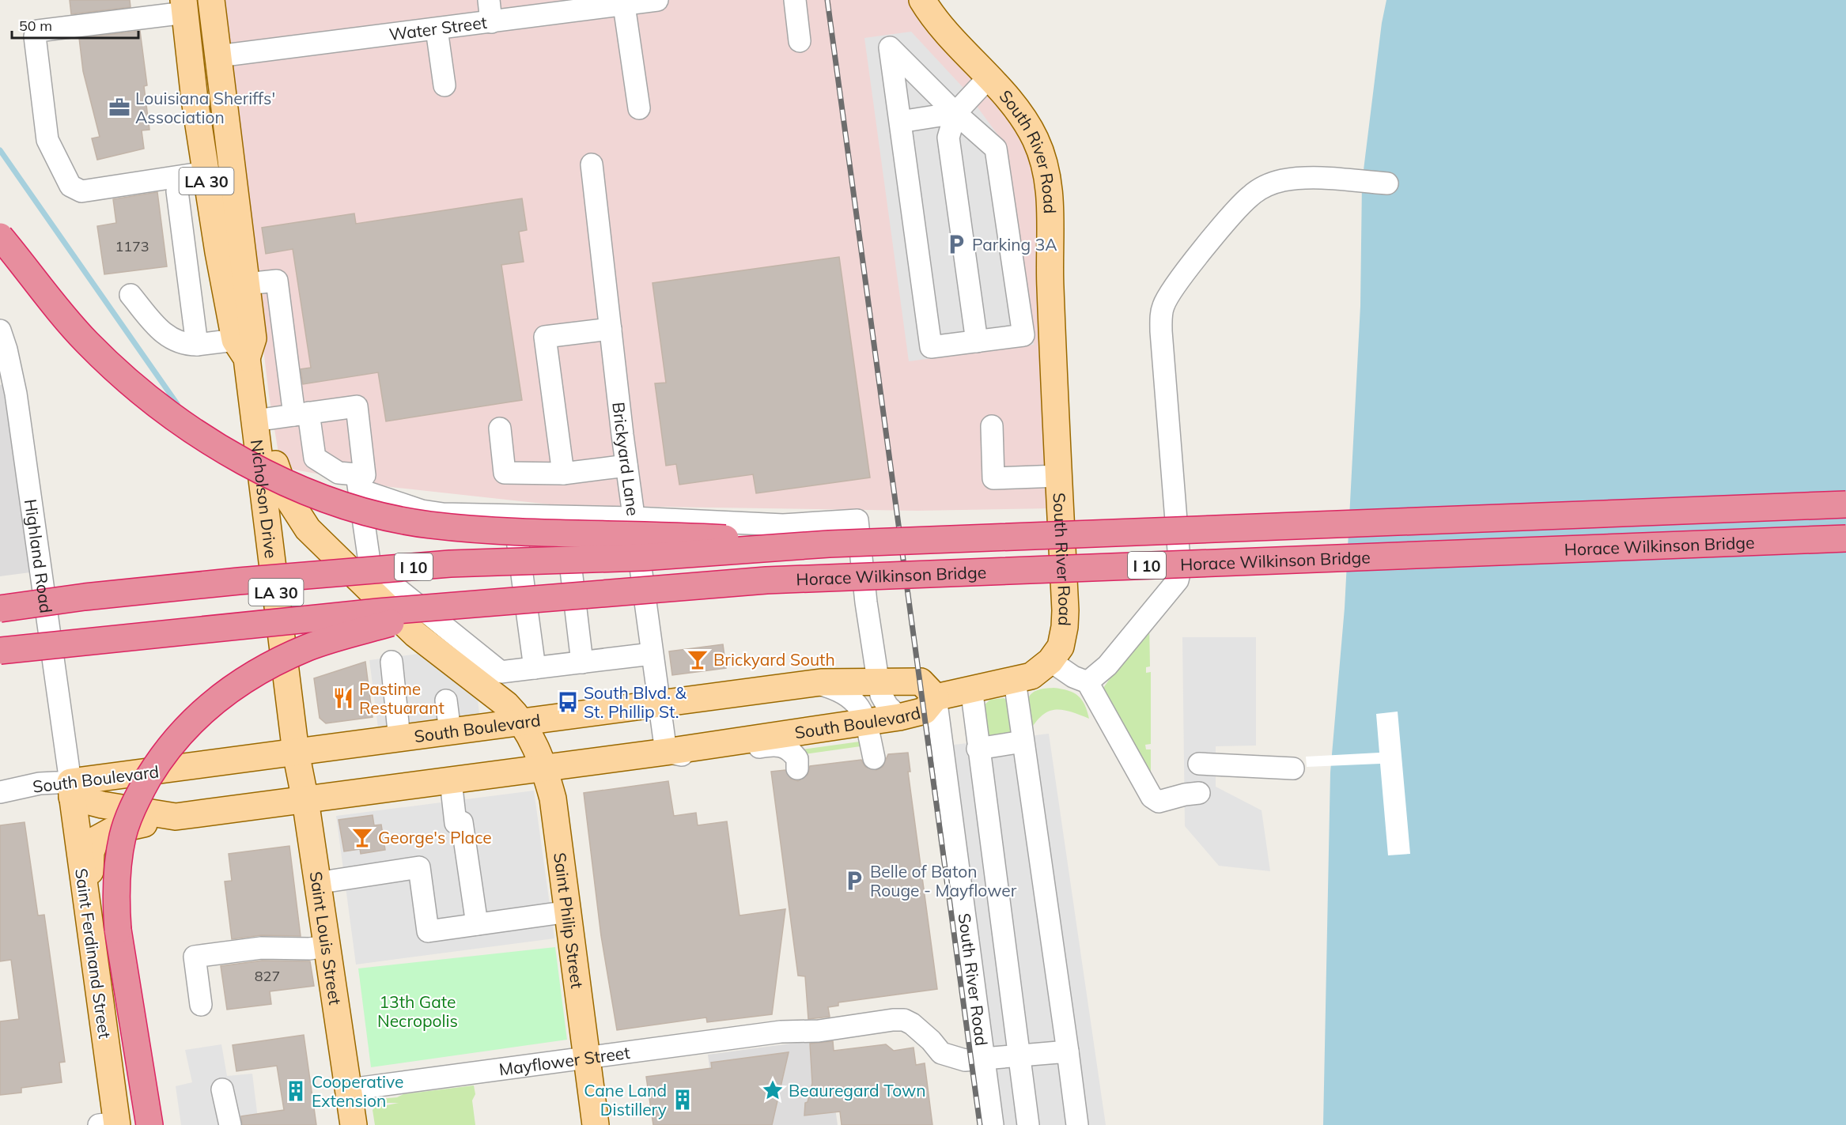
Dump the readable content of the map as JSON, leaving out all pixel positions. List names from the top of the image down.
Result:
{
  "streets": {
    "highway": ["Horace Wilkinson Bridge", "I 10"],
    "main road": [
      "South River Road",
      "LA 30",
      "Nicholson Drive",
      "South Boulevard",
      "Saint Philip Street",
      "Saint Louis Street",
      "Saint Ferdinand Street"
    ],
    "street": [
      "Water Street",
      "Brickyard Lane",
      "Highland Road",
      "Mayflower Street"
    ]
  },
  "crossings": [
    ["Water Street", "Nicholson Drive"],
    ["South River Road", "South Boulevard"],
    ["South River Road", "Mayflower Street"],
    ["Brickyard Lane", "South Boulevard"],
    ["Nicholson Drive", "South Boulevard"],
    ["Nicholson Drive", "Saint Philip Street"],
    ["Nicholson Drive", "Saint Louis Street"],
    ["Horace Wilkinson Bridge", "I 10"],
    ["Highland Road", "South Boulevard"],
    ["Highland Road", "Saint Ferdinand Street"],
    ["South Boulevard", "Saint Philip Street"],
    ["South Boulevard", "Saint Louis Street"],
    ["South Boulevard", "Saint Ferdinand Street"],
    ["Saint Philip Street", "Mayflower Street"],
    ["Saint Louis Street", "Mayflower Street"]
  ],
  "parks": ["13th Gate Necropolis"],
  "places": {
    "office": ["Louisiana Sheriffs' Association"],
    "parking": ["Parking 3A", "Belle of Baton Rouge - Mayflower"],
    "bar": ["Brickyard South", "George's Place"],
    "restaurant": ["Pastime Restuarant"],
    "bus stop": ["South Blvd. & St. Phillip St."],
    "place": ["Beauregard Town"],
    "building": ["Cooperative Extension", "Cane Land Distillery"]
  },
  "house_numbers": ["1173", "827"],
  "scale_bar": "50 m"
}
